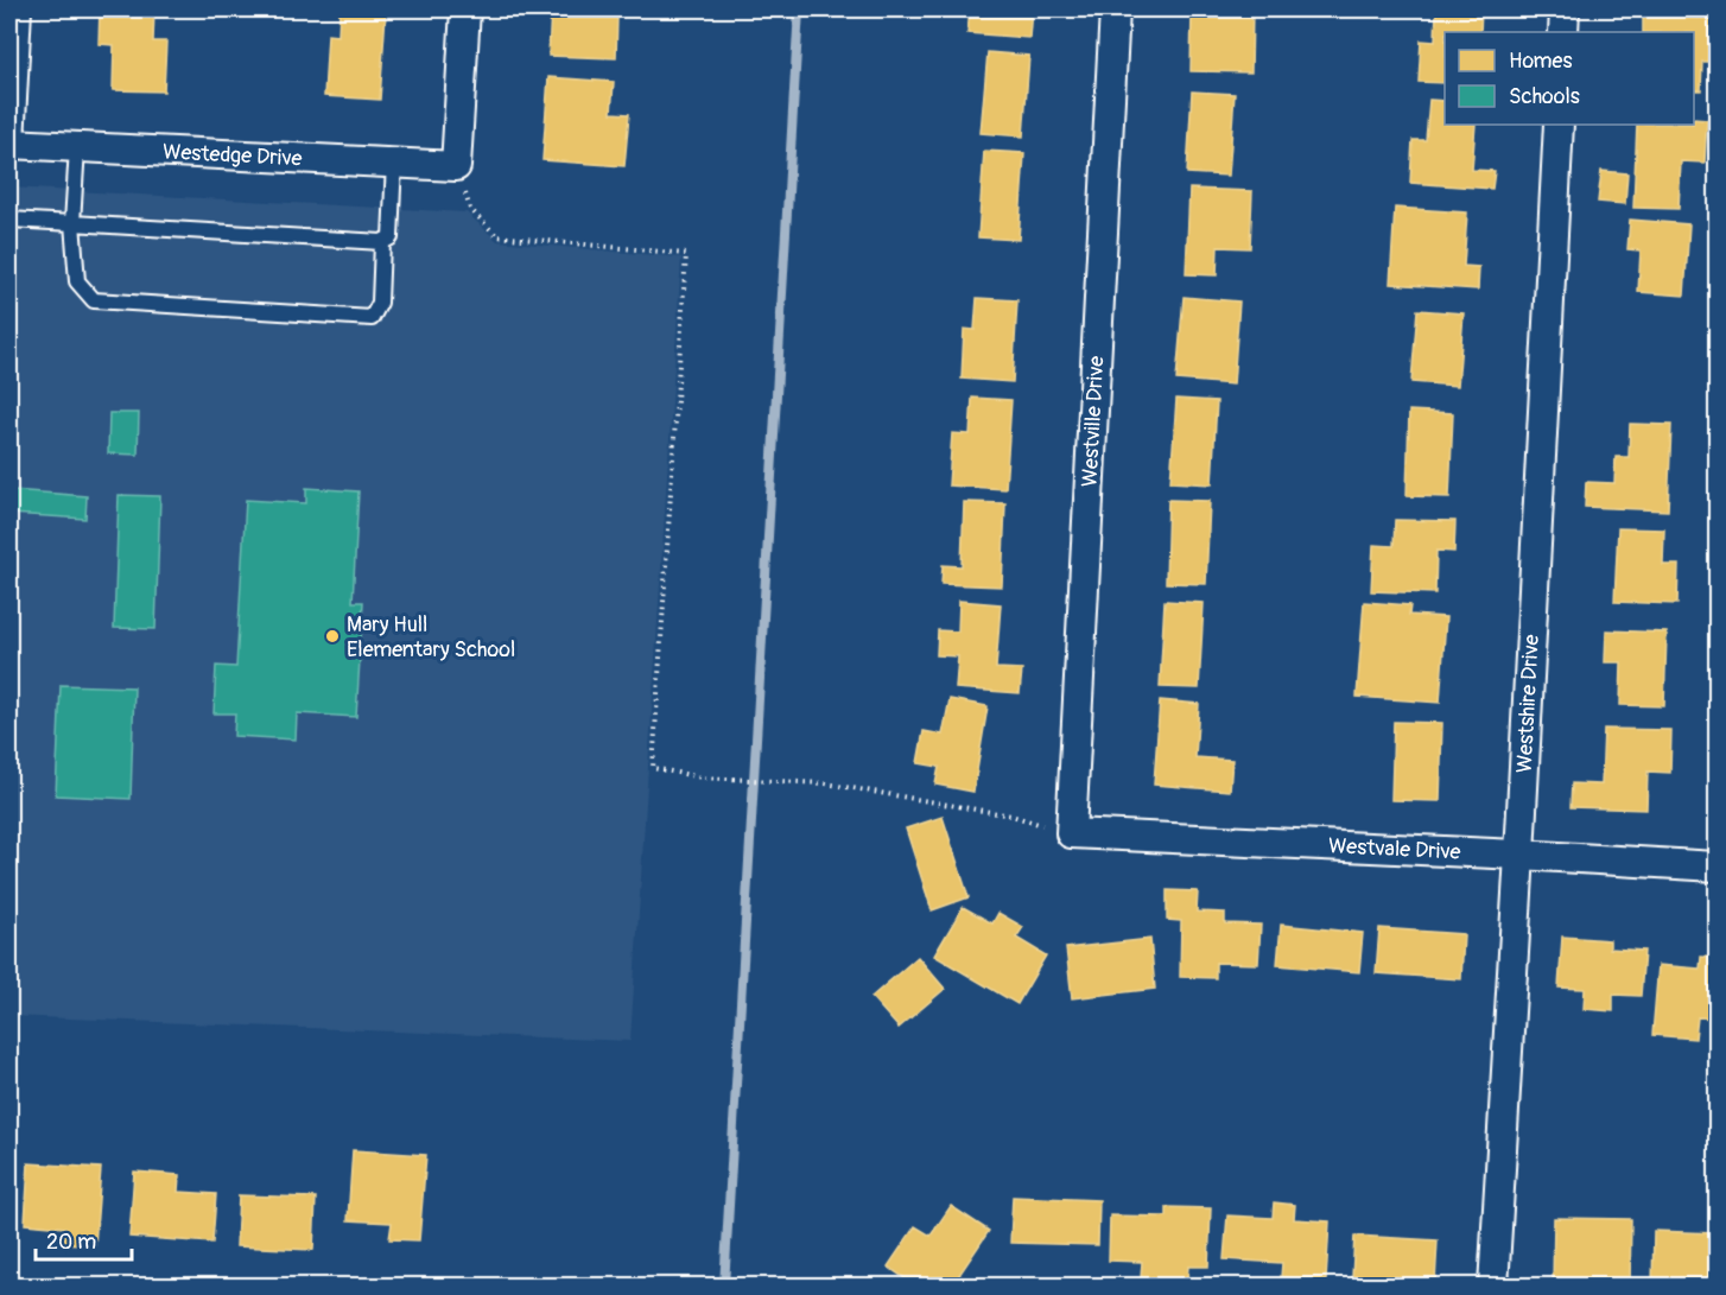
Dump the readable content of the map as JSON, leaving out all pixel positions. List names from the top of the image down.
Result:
{
  "streets": {
    "street": [
      "Westedge Drive",
      "Westville Drive",
      "Westshire Drive",
      "Westvale Drive"
    ]
  },
  "crossings": [
    ["Westville Drive", "Westvale Drive"],
    ["Westshire Drive", "Westvale Drive"]
  ],
  "places": ["Mary Hull Elementary School"],
  "legend": ["Homes", "Schools"],
  "scale_bar": "20 m"
}
